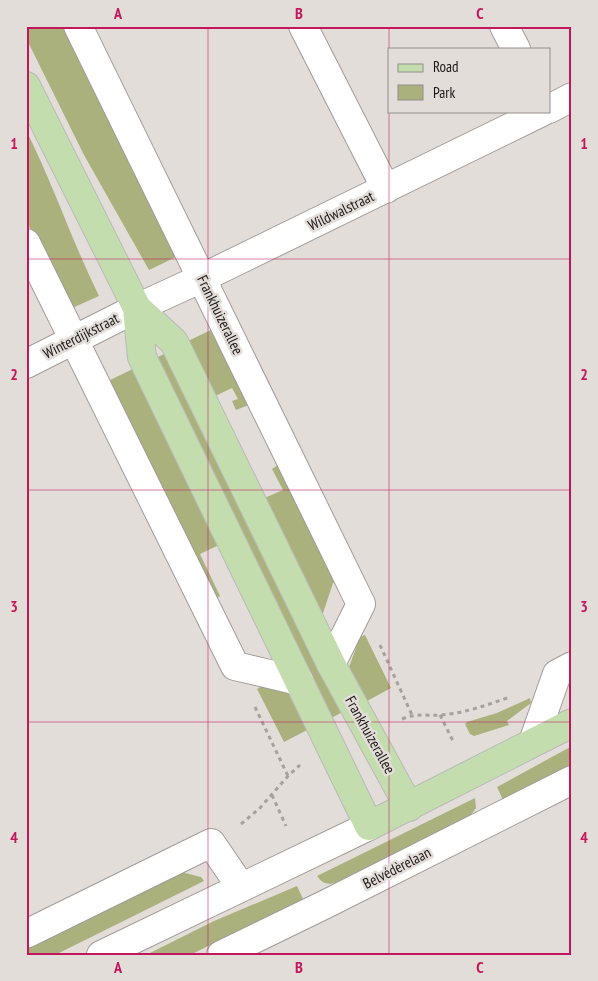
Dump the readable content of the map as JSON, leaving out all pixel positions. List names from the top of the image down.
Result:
{
  "streets": {
    "main road": ["Frankhuizerallee"],
    "street": ["Wildwalstraat", "Winterdijkstraat", "Belvédèrelaan"]
  },
  "crossings": [
    ["Wildwalstraat", "Frankhuizerallee"],
    ["Wildwalstraat", "Winterdijkstraat"],
    ["Frankhuizerallee", "Winterdijkstraat"]
  ],
  "legend": ["Road", "Park"],
  "grid": {
    "columns": ["A", "B", "C"],
    "rows": [
      "1",
      "2",
      "3",
      "4"
    ]
  }
}
